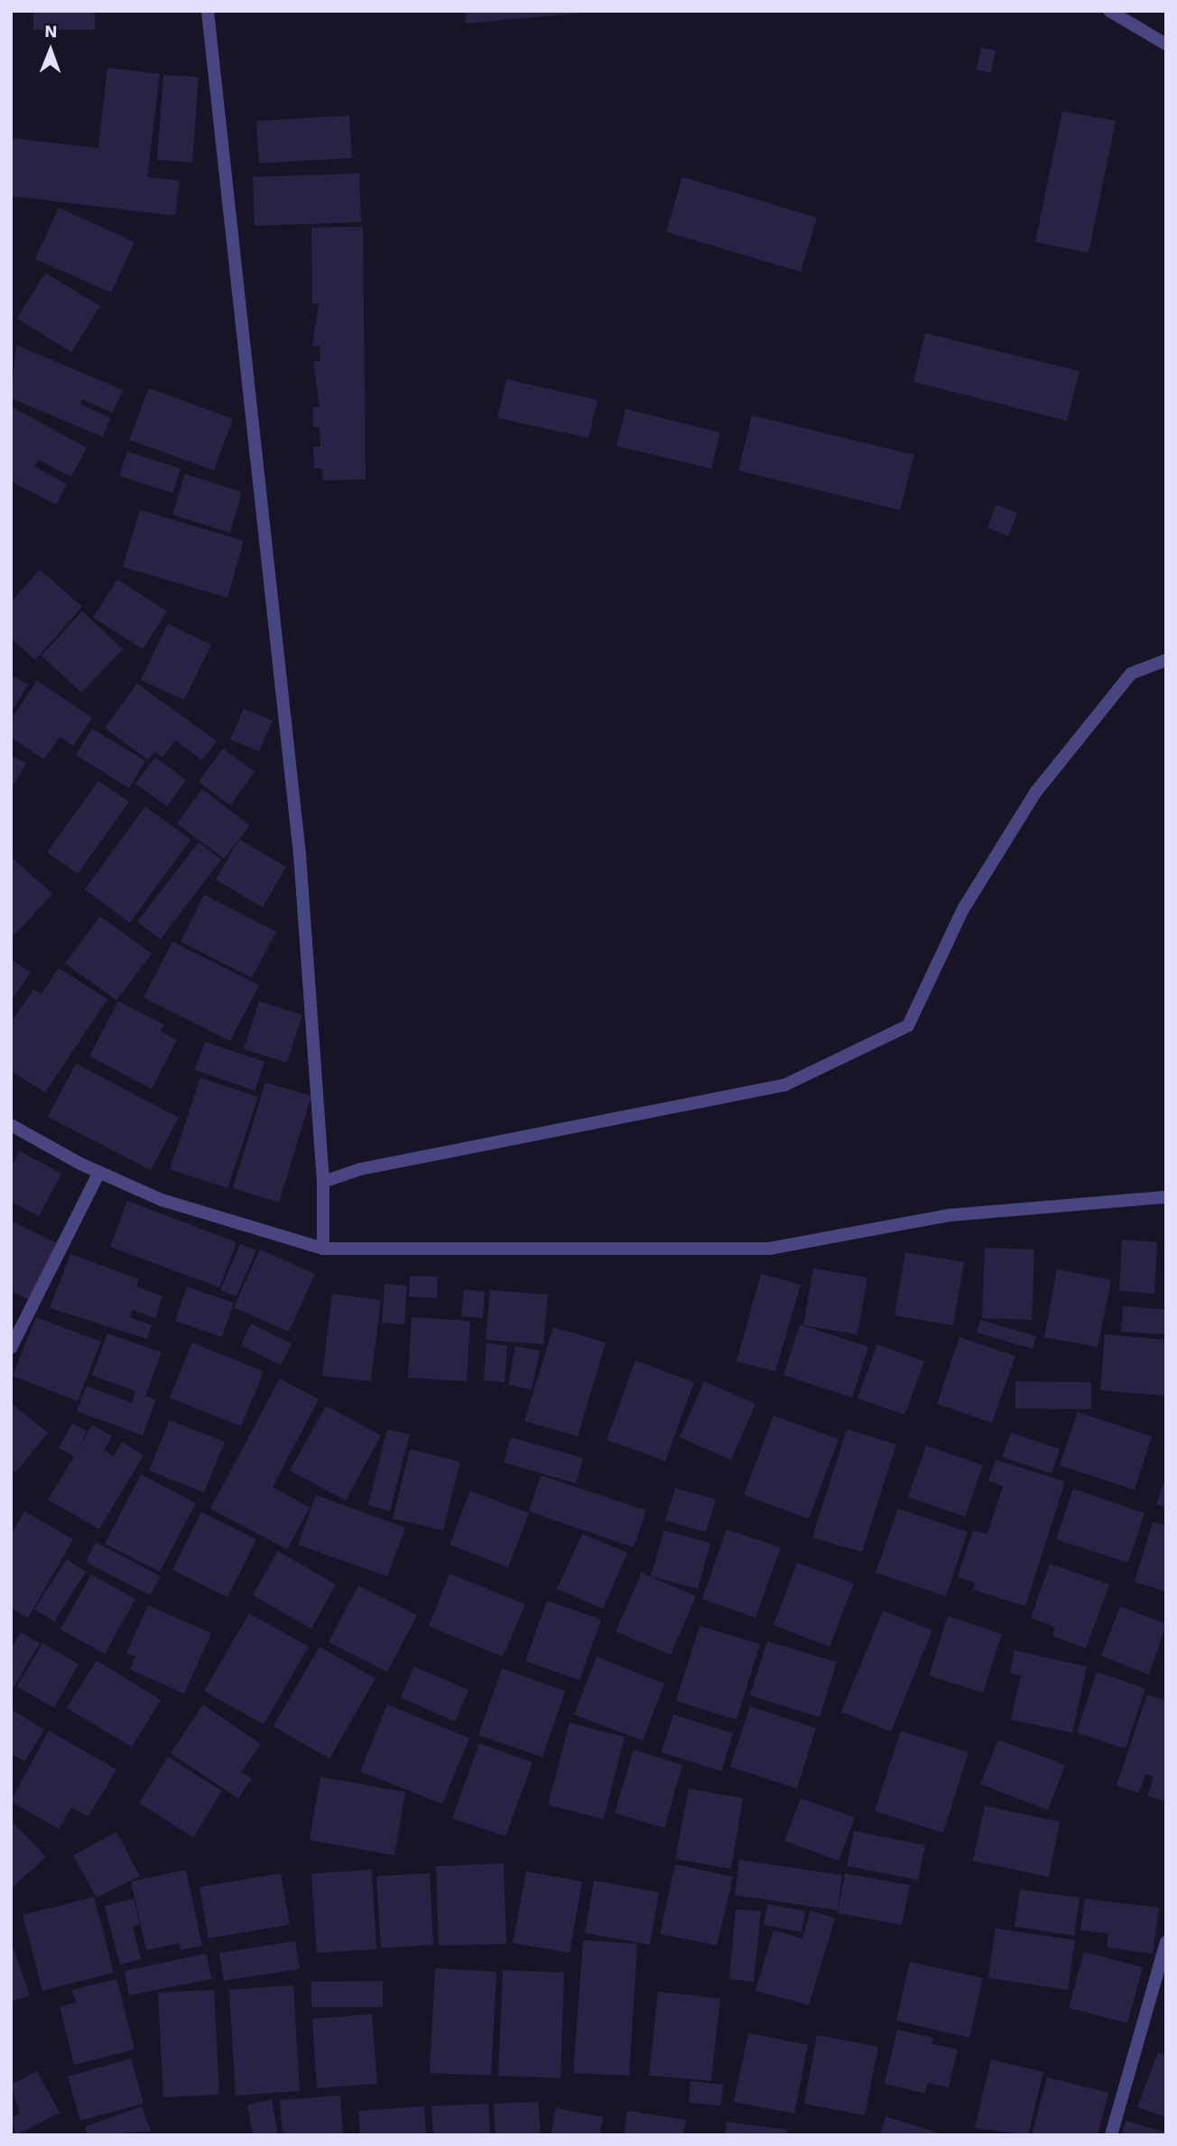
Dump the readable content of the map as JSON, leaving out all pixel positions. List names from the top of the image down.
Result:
{
  "north": "top"
}
